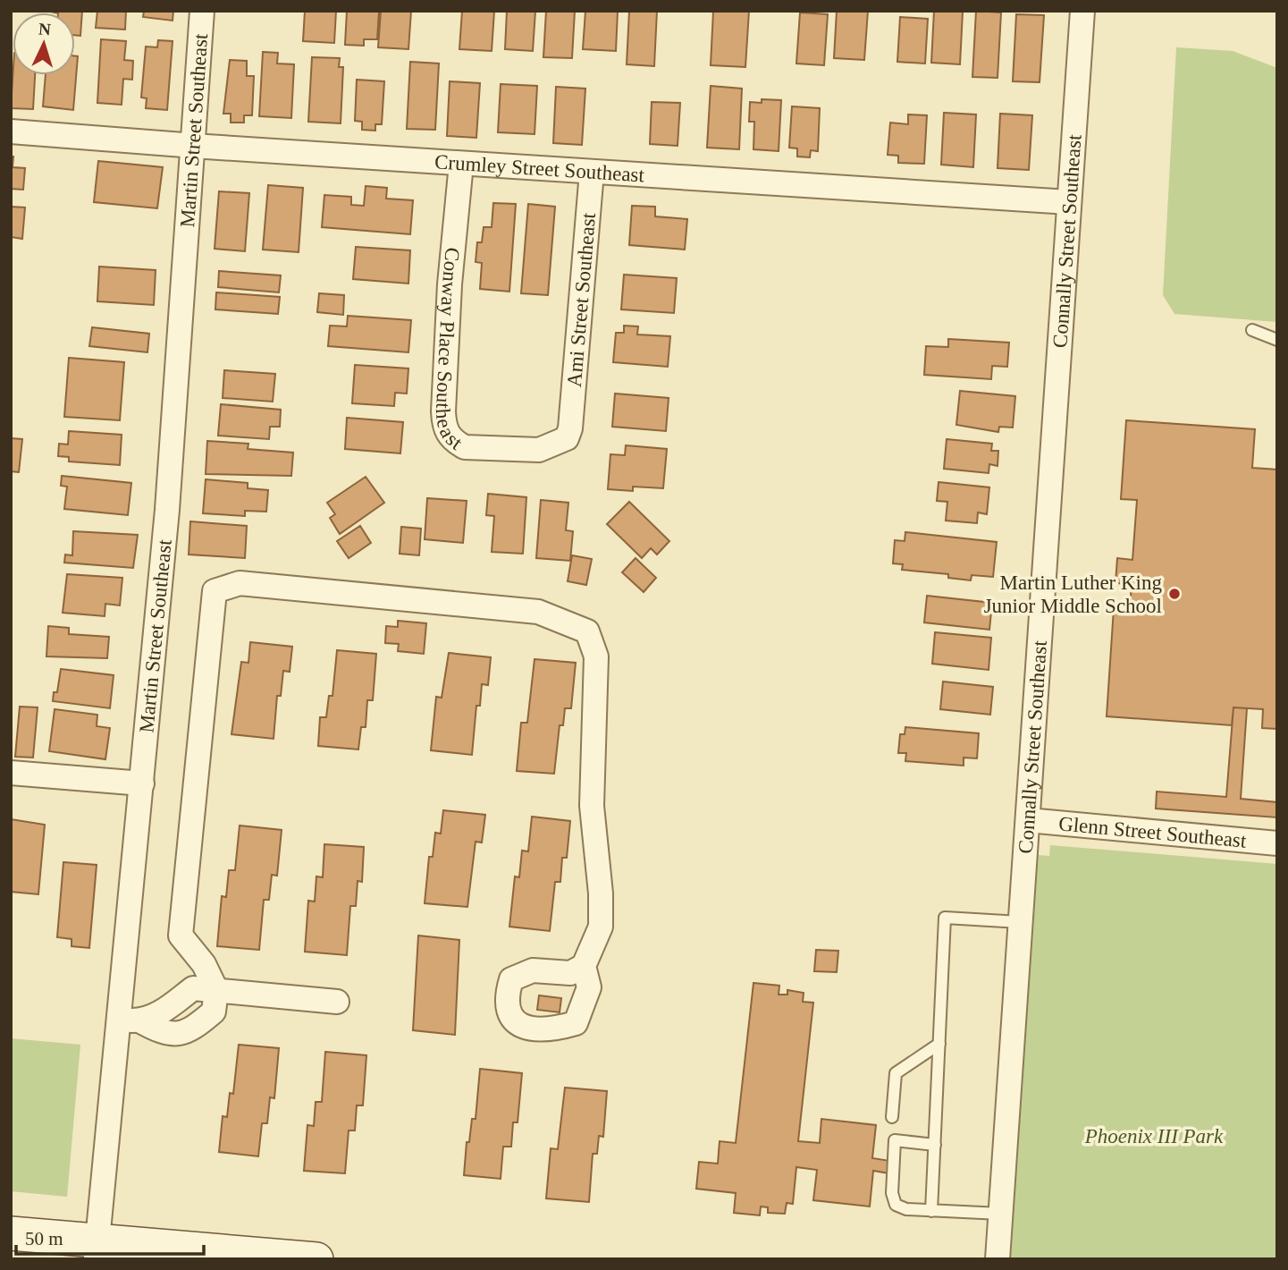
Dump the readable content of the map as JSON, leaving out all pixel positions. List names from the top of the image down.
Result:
{
  "streets": {
    "street": [
      "Martin Street Southeast",
      "Crumley Street Southeast",
      "Connally Street Southeast",
      "Ami Street Southeast",
      "Conway Place Southeast",
      "Glenn Street Southeast"
    ]
  },
  "crossings": [
    ["Martin Street Southeast", "Crumley Street Southeast"],
    ["Crumley Street Southeast", "Connally Street Southeast"],
    ["Crumley Street Southeast", "Ami Street Southeast"],
    ["Crumley Street Southeast", "Conway Place Southeast"],
    ["Connally Street Southeast", "Glenn Street Southeast"],
    ["Ami Street Southeast", "Conway Place Southeast"]
  ],
  "parks": ["Phoenix III Park"],
  "places": ["Martin Luther King Junior Middle School"],
  "scale_bar": "50 m",
  "north": "top"
}
